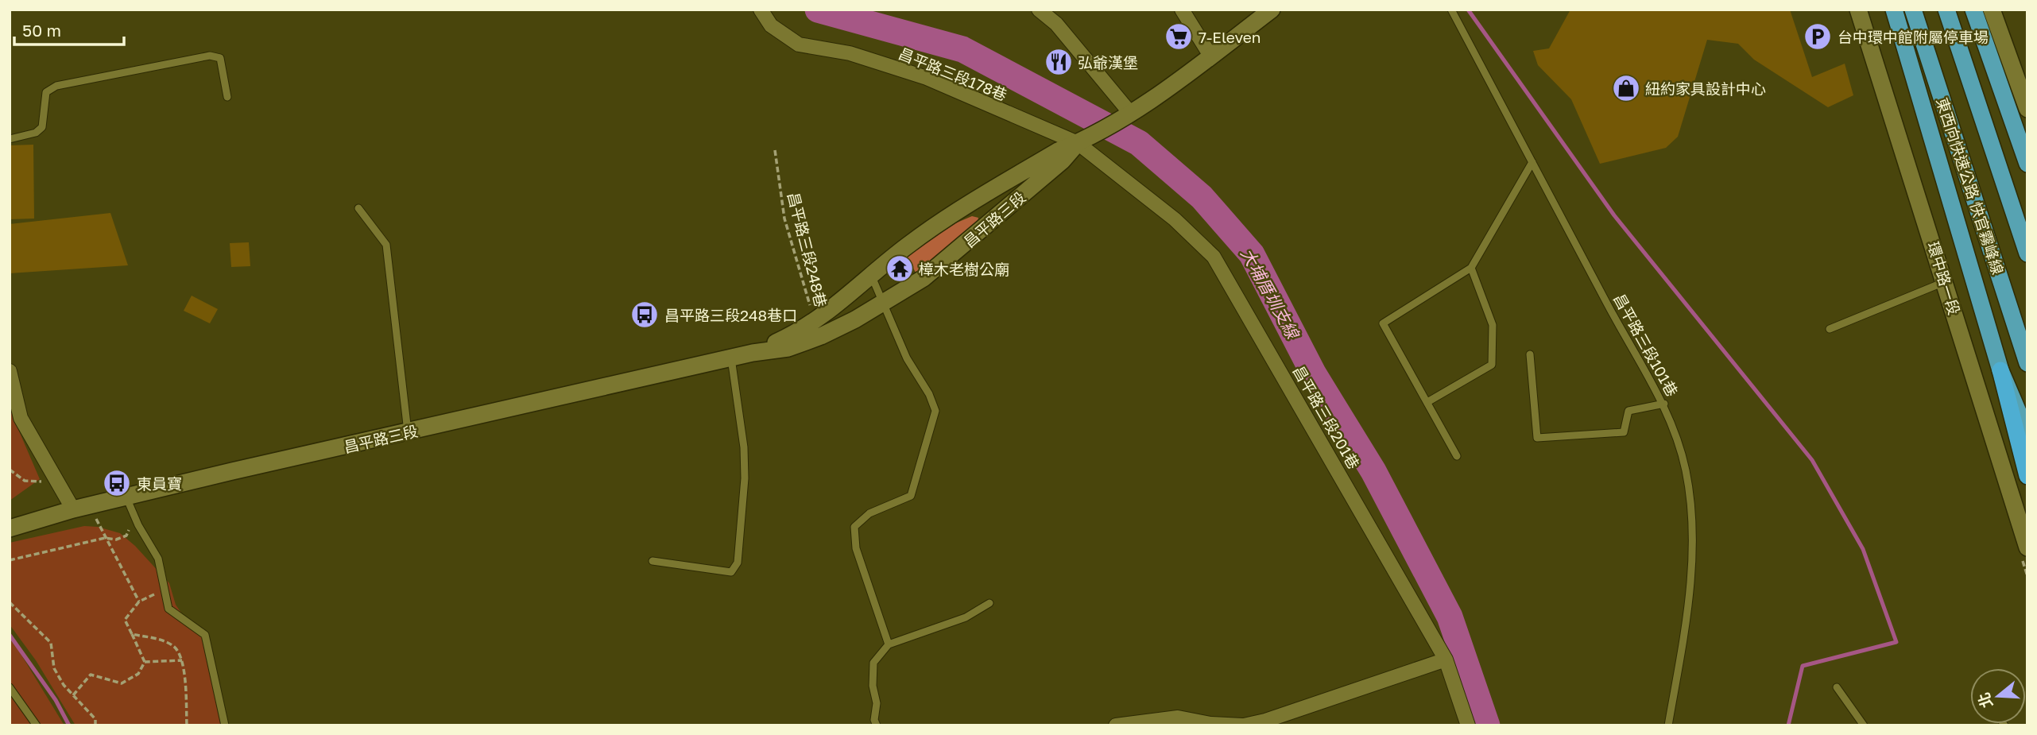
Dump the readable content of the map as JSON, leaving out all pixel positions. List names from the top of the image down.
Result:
{
  "streets": {
    "highway": ["東西向快速公路 快官霧峰線"],
    "street": [
      "昌平路三段178巷",
      "昌平路三段",
      "環中路一段",
      "昌平路三段201巷"
    ],
    "lane": ["昌平路三段101巷"],
    "path": ["昌平路三段248巷"]
  },
  "crossings": [
    ["昌平路三段178巷", "昌平路三段"],
    ["昌平路三段178巷", "昌平路三段201巷"],
    ["昌平路三段", "昌平路三段248巷"],
    ["昌平路三段", "昌平路三段201巷"]
  ],
  "water": ["大埔厝圳支線"],
  "places": {
    "supermarket": ["7-Eleven"],
    "parking": ["台中環中館附屬停車場"],
    "restaurant": ["弘爺漢堡"],
    "shop": ["紐約家具設計中心"],
    "temple": ["樟木老樹公廟"],
    "bus stop": ["昌平路三段248巷口", "東員寶"]
  },
  "scale_bar": "50 m",
  "north": "left"
}
